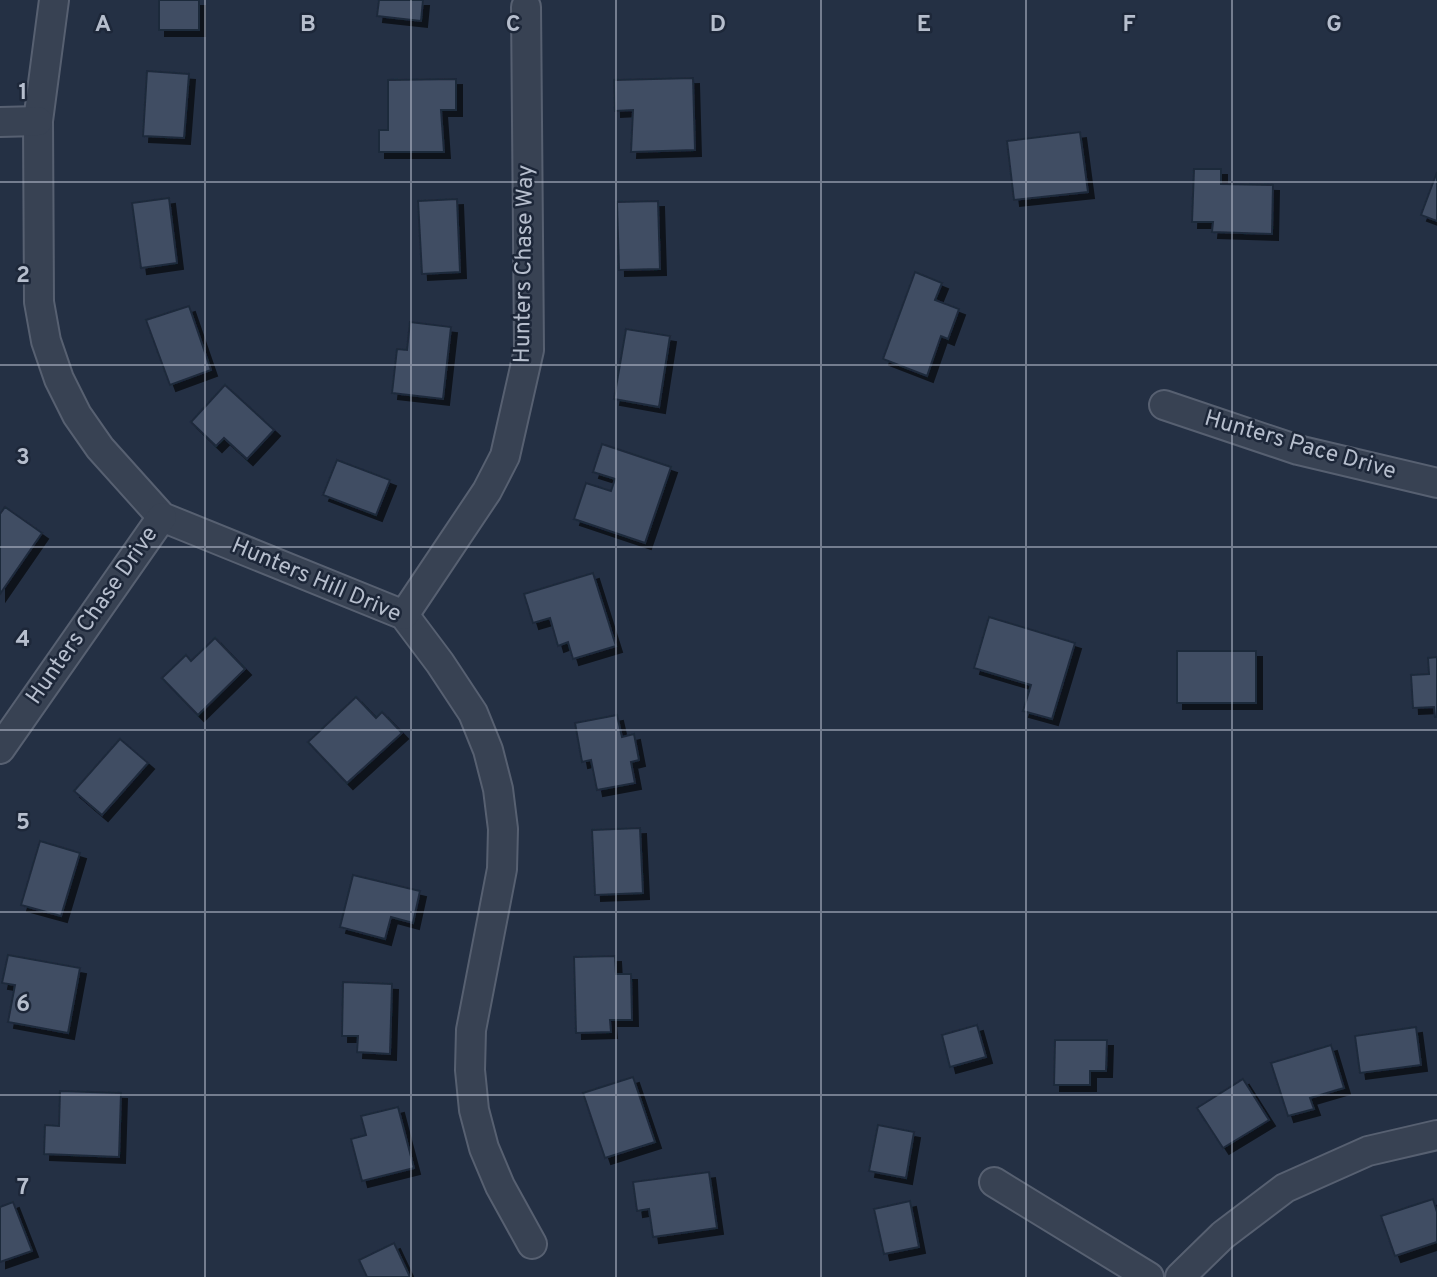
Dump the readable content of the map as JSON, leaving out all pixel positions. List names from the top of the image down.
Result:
{
  "streets": {
    "street": [
      "Hunters Chase Way",
      "Hunters Pace Drive",
      "Hunters Hill Drive",
      "Hunters Chase Drive"
    ]
  },
  "crossings": [
    ["Hunters Chase Way", "Hunters Hill Drive"],
    ["Hunters Hill Drive", "Hunters Chase Drive"]
  ],
  "grid": {
    "columns": [
      "A",
      "B",
      "C",
      "D",
      "E",
      "F",
      "G"
    ],
    "rows": [
      "1",
      "2",
      "3",
      "4",
      "5",
      "6",
      "7"
    ]
  }
}
